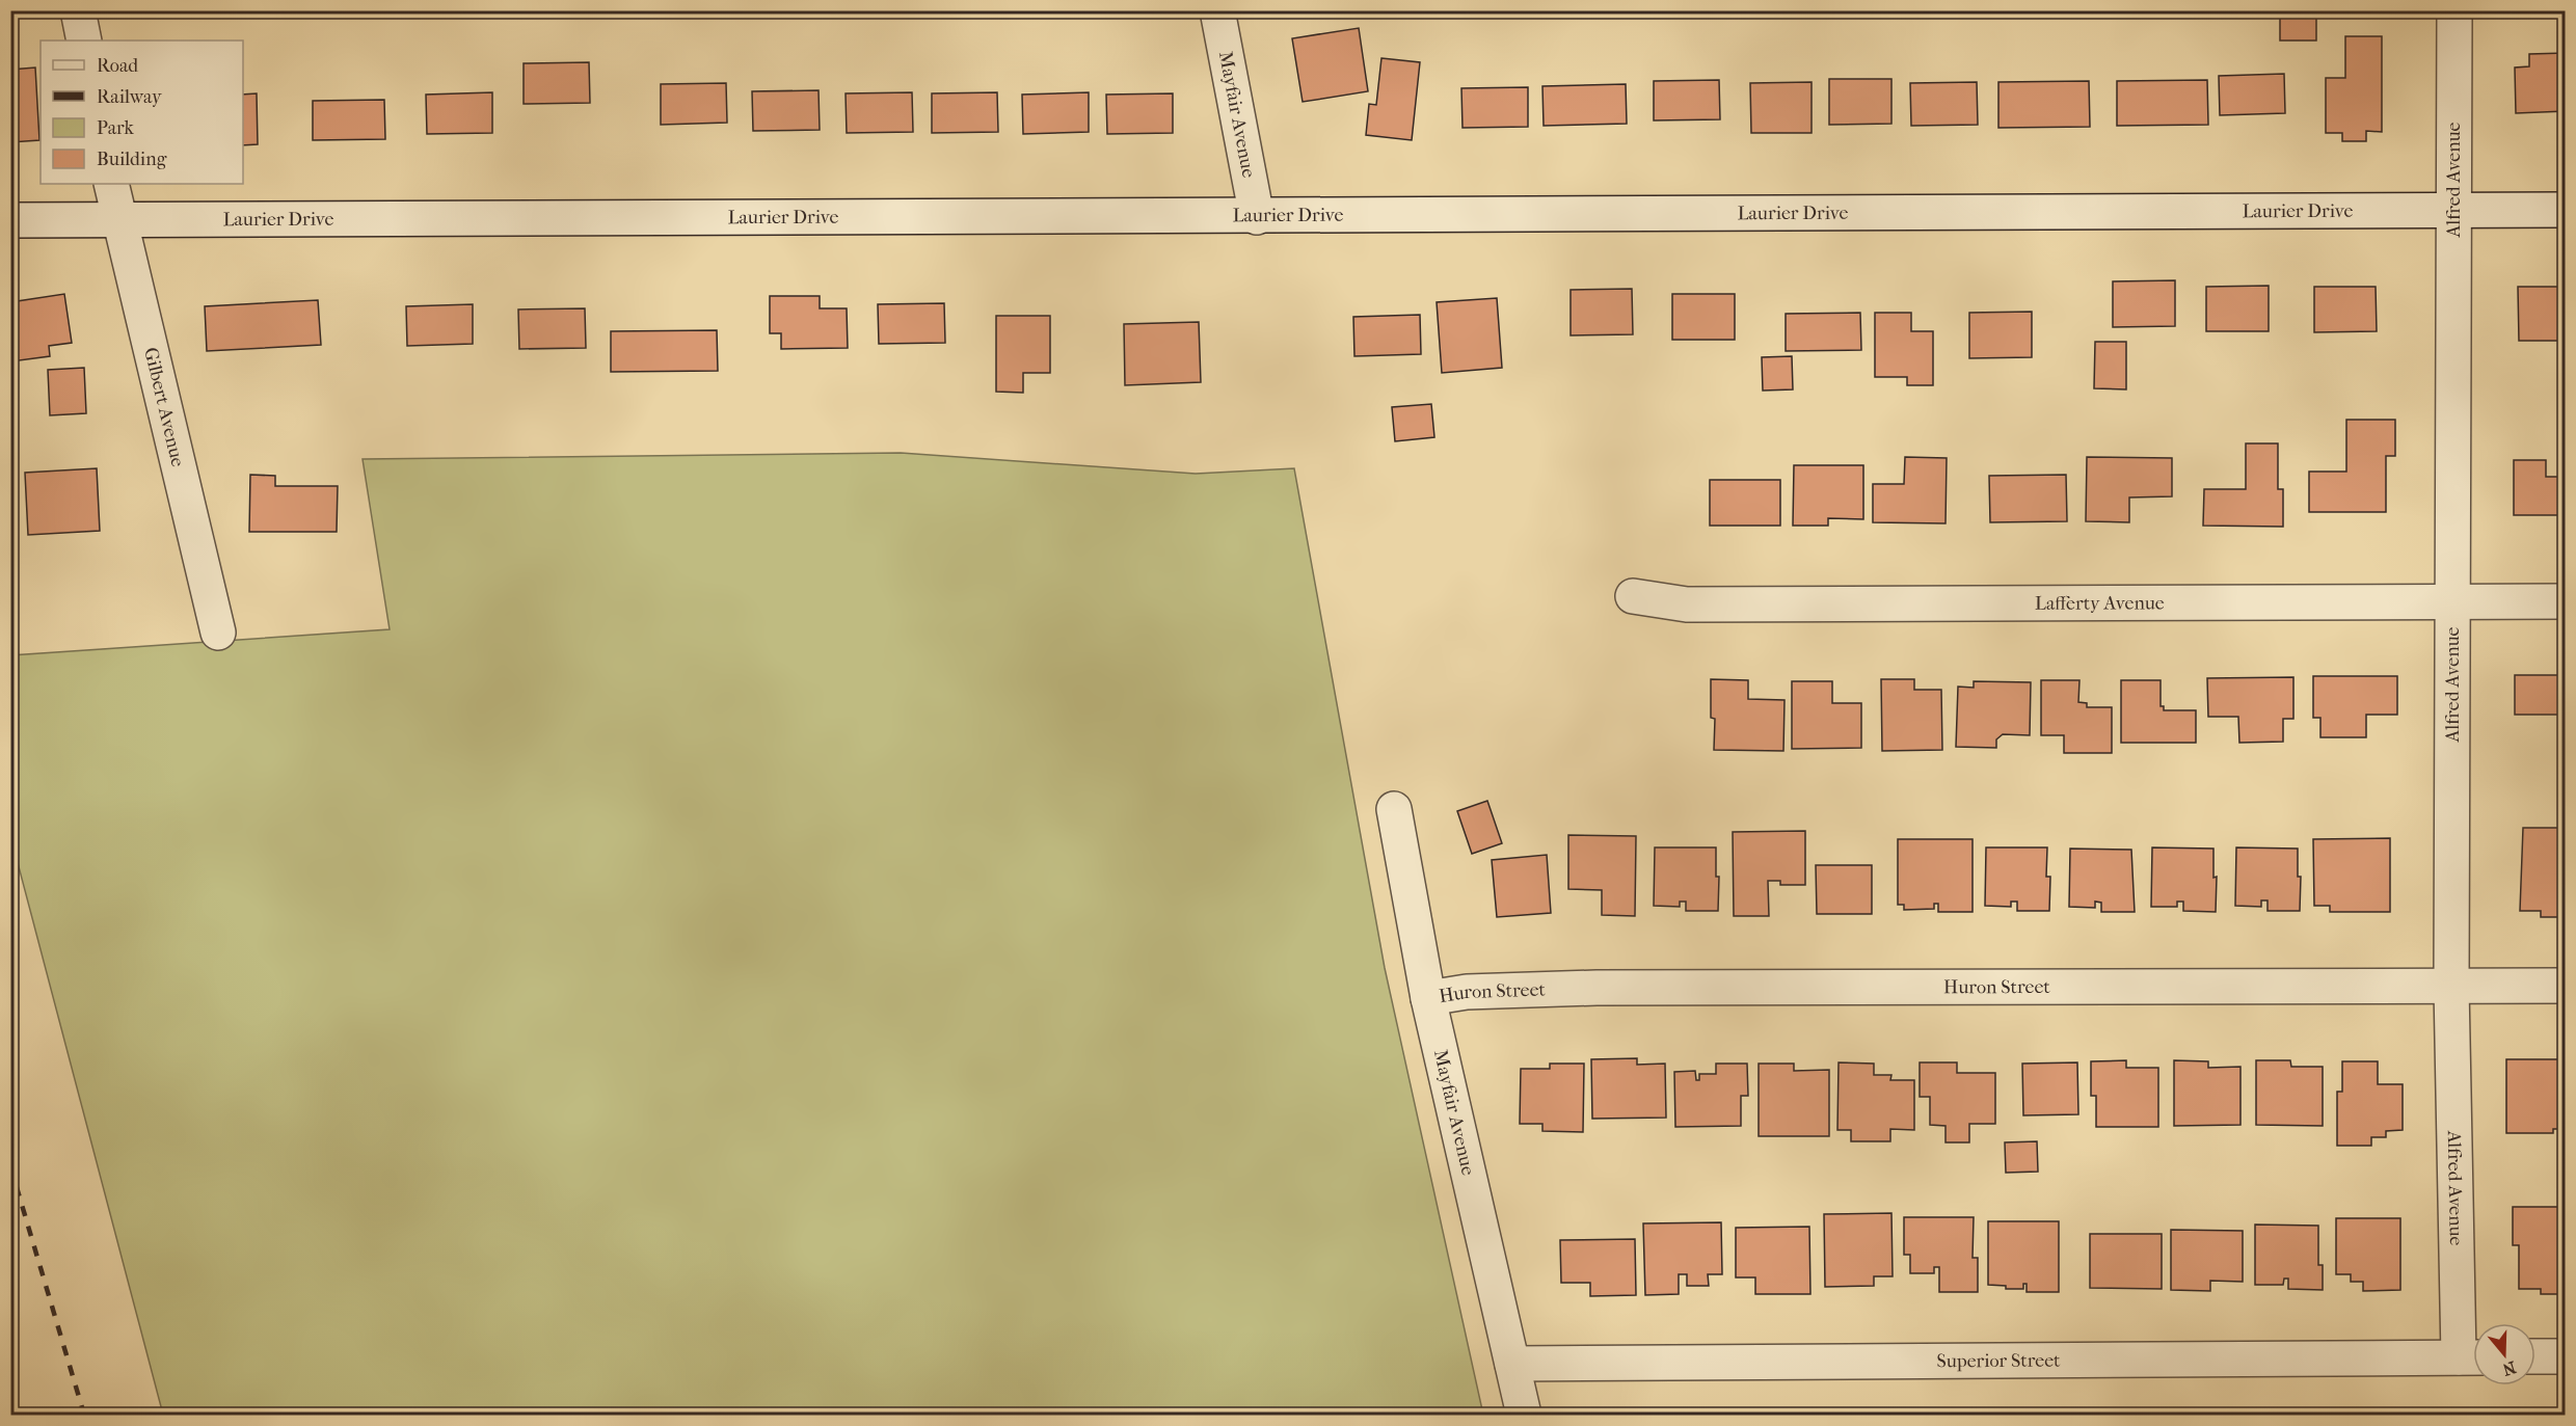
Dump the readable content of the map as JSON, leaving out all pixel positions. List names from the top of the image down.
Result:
{
  "streets": {
    "street": [
      "Mayfair Avenue",
      "Alfred Avenue",
      "Laurier Drive",
      "Gilbert Avenue",
      "Lafferty Avenue",
      "Huron Street",
      "Superior Street"
    ]
  },
  "crossings": [
    ["Mayfair Avenue", "Laurier Drive"],
    ["Mayfair Avenue", "Huron Street"],
    ["Mayfair Avenue", "Superior Street"],
    ["Alfred Avenue", "Laurier Drive"],
    ["Alfred Avenue", "Lafferty Avenue"],
    ["Alfred Avenue", "Huron Street"],
    ["Alfred Avenue", "Superior Street"],
    ["Laurier Drive", "Gilbert Avenue"]
  ],
  "legend": [
    "Road",
    "Railway",
    "Park",
    "Building"
  ],
  "north": "bottom"
}
